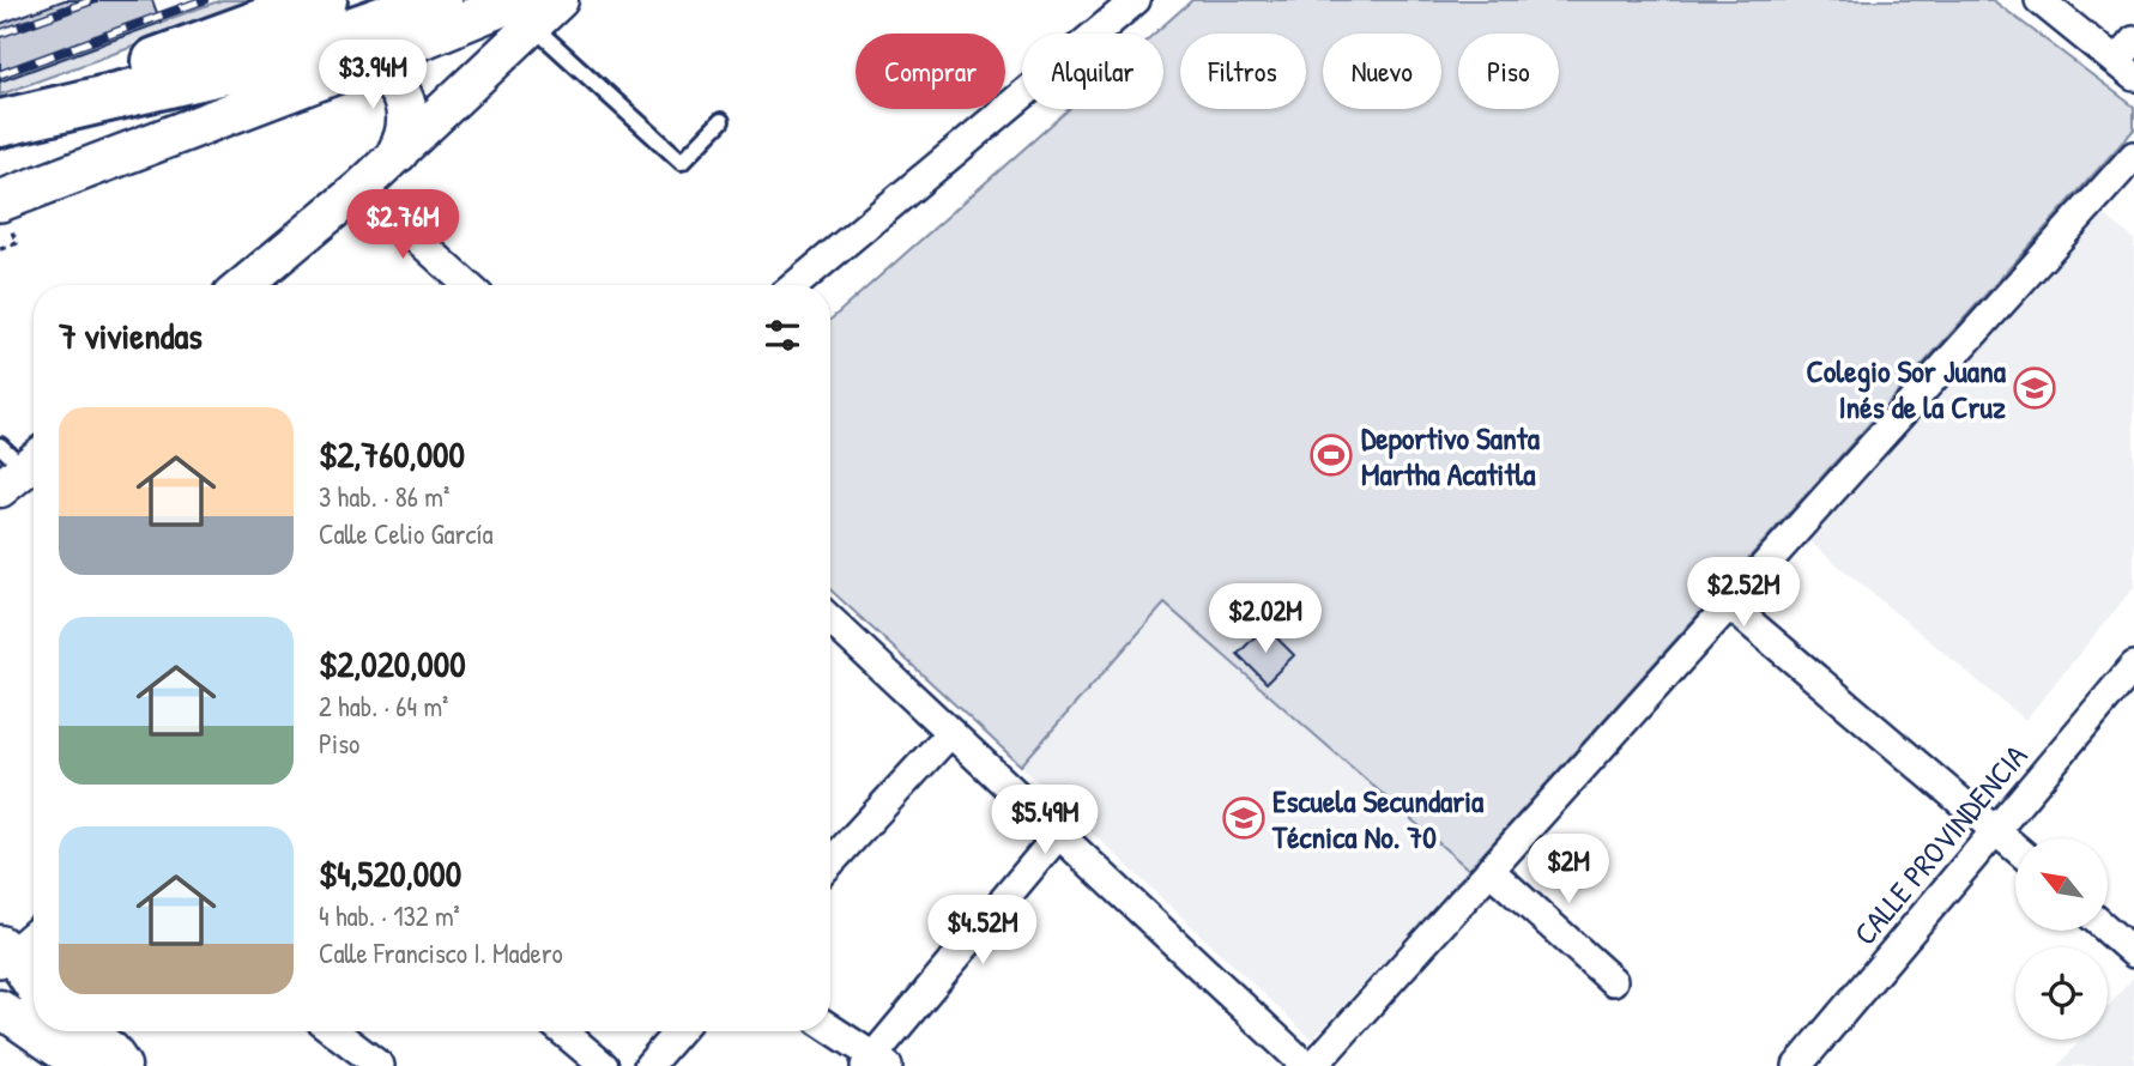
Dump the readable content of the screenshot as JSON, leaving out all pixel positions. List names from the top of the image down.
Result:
{
  "streets": {
    "street": ["CALLE PROVINDENCIA"]
  },
  "places": {
    "school or university": ["Colegio Sor Juana Inés de la Cruz", "Escuela Secundaria Técnica No. 70"],
    "sports": ["Deportivo Santa Martha Acatitla"]
  },
  "north": "top left",
  "page": {
    "chip": [
      "Comprar",
      "Alquilar",
      "Filtros",
      "Nuevo",
      "Piso"
    ],
    "price": [
      "$3.94M",
      "$2.76M",
      "$2.52M",
      "$2.02M",
      "$5.49M",
      "$2M",
      "$4.52M"
    ],
    "heading": "7 viviendas",
    "list": [
      {
        "name": "$2,760,000",
        "note": "3 hab. · 86 m² · Calle Celio García"
      },
      {
        "name": "$2,020,000",
        "note": "2 hab. · 64 m² · Piso"
      },
      {
        "name": "$4,520,000",
        "note": "4 hab. · 132 m² · Calle Francisco I. Madero"
      }
    ]
  }
}
